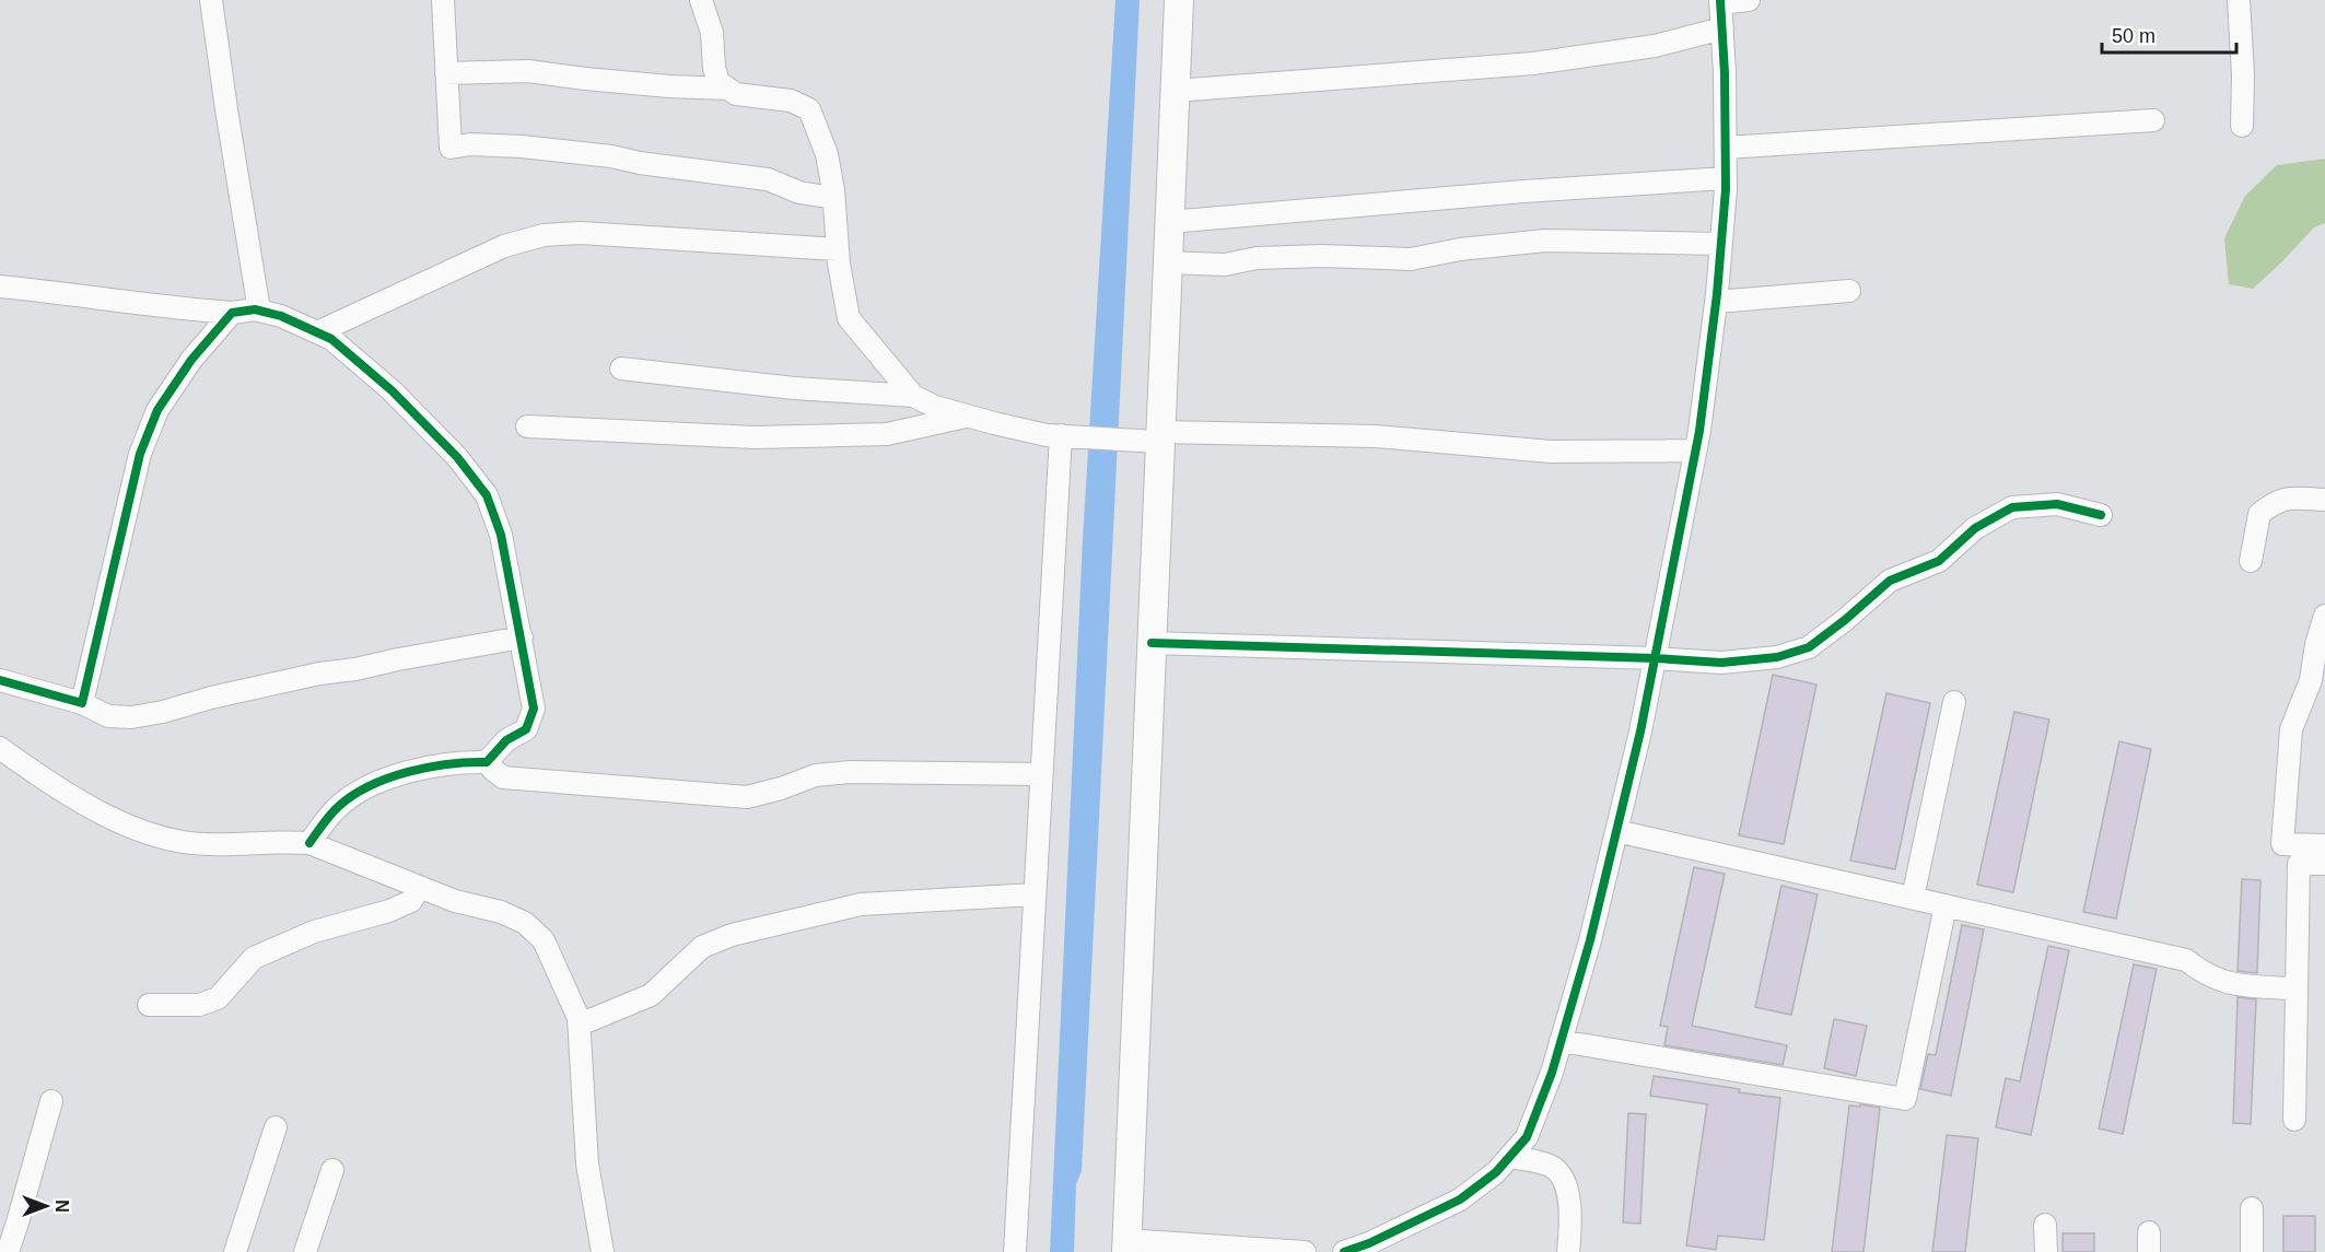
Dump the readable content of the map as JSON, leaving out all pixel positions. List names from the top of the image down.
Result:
{
  "scale_bar": "50 m",
  "north": "right"
}
